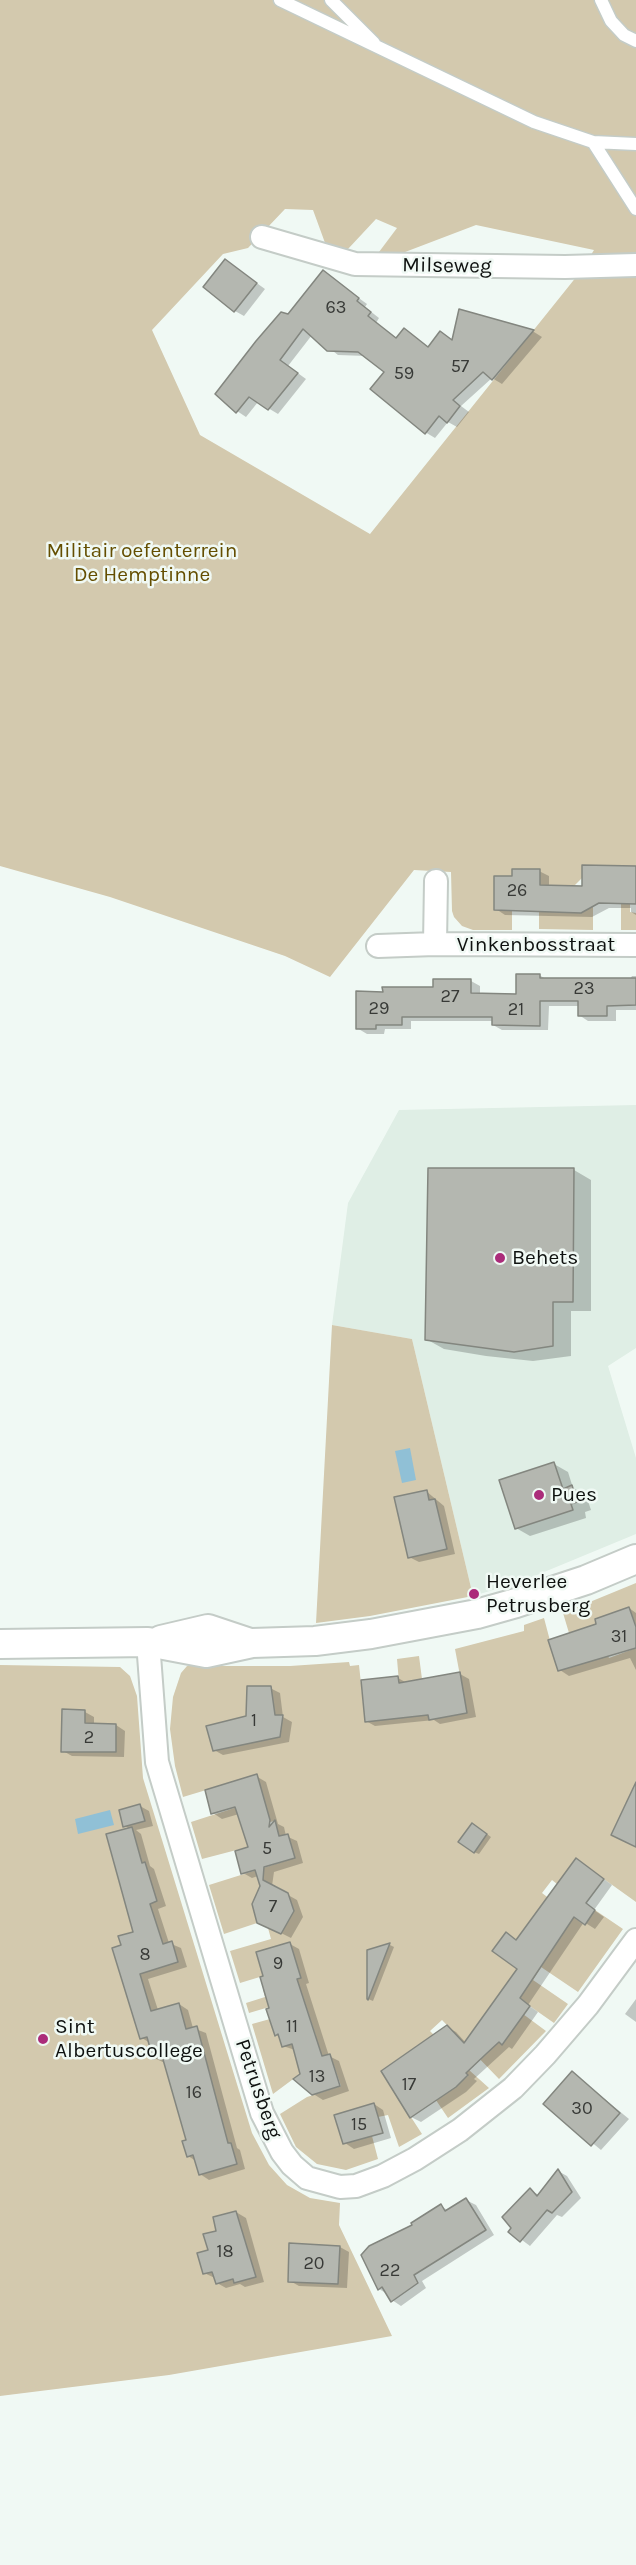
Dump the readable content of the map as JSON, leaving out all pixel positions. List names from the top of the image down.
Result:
{
  "streets": {
    "street": ["Milseweg", "Vinkenbosstraat", "Petrusberg"]
  },
  "parks": ["Militair oefenterrein De Hemptinne"],
  "places": [
    "Behets",
    "Pues",
    "Heverlee Petrusberg",
    "Sint Albertuscollege"
  ],
  "house_numbers": [
    "63",
    "57",
    "59",
    "26",
    "23",
    "27",
    "29",
    "21",
    "31",
    "1",
    "2",
    "5",
    "7",
    "8",
    "9",
    "11",
    "13",
    "17",
    "16",
    "30",
    "15",
    "18",
    "20",
    "22"
  ]
}
